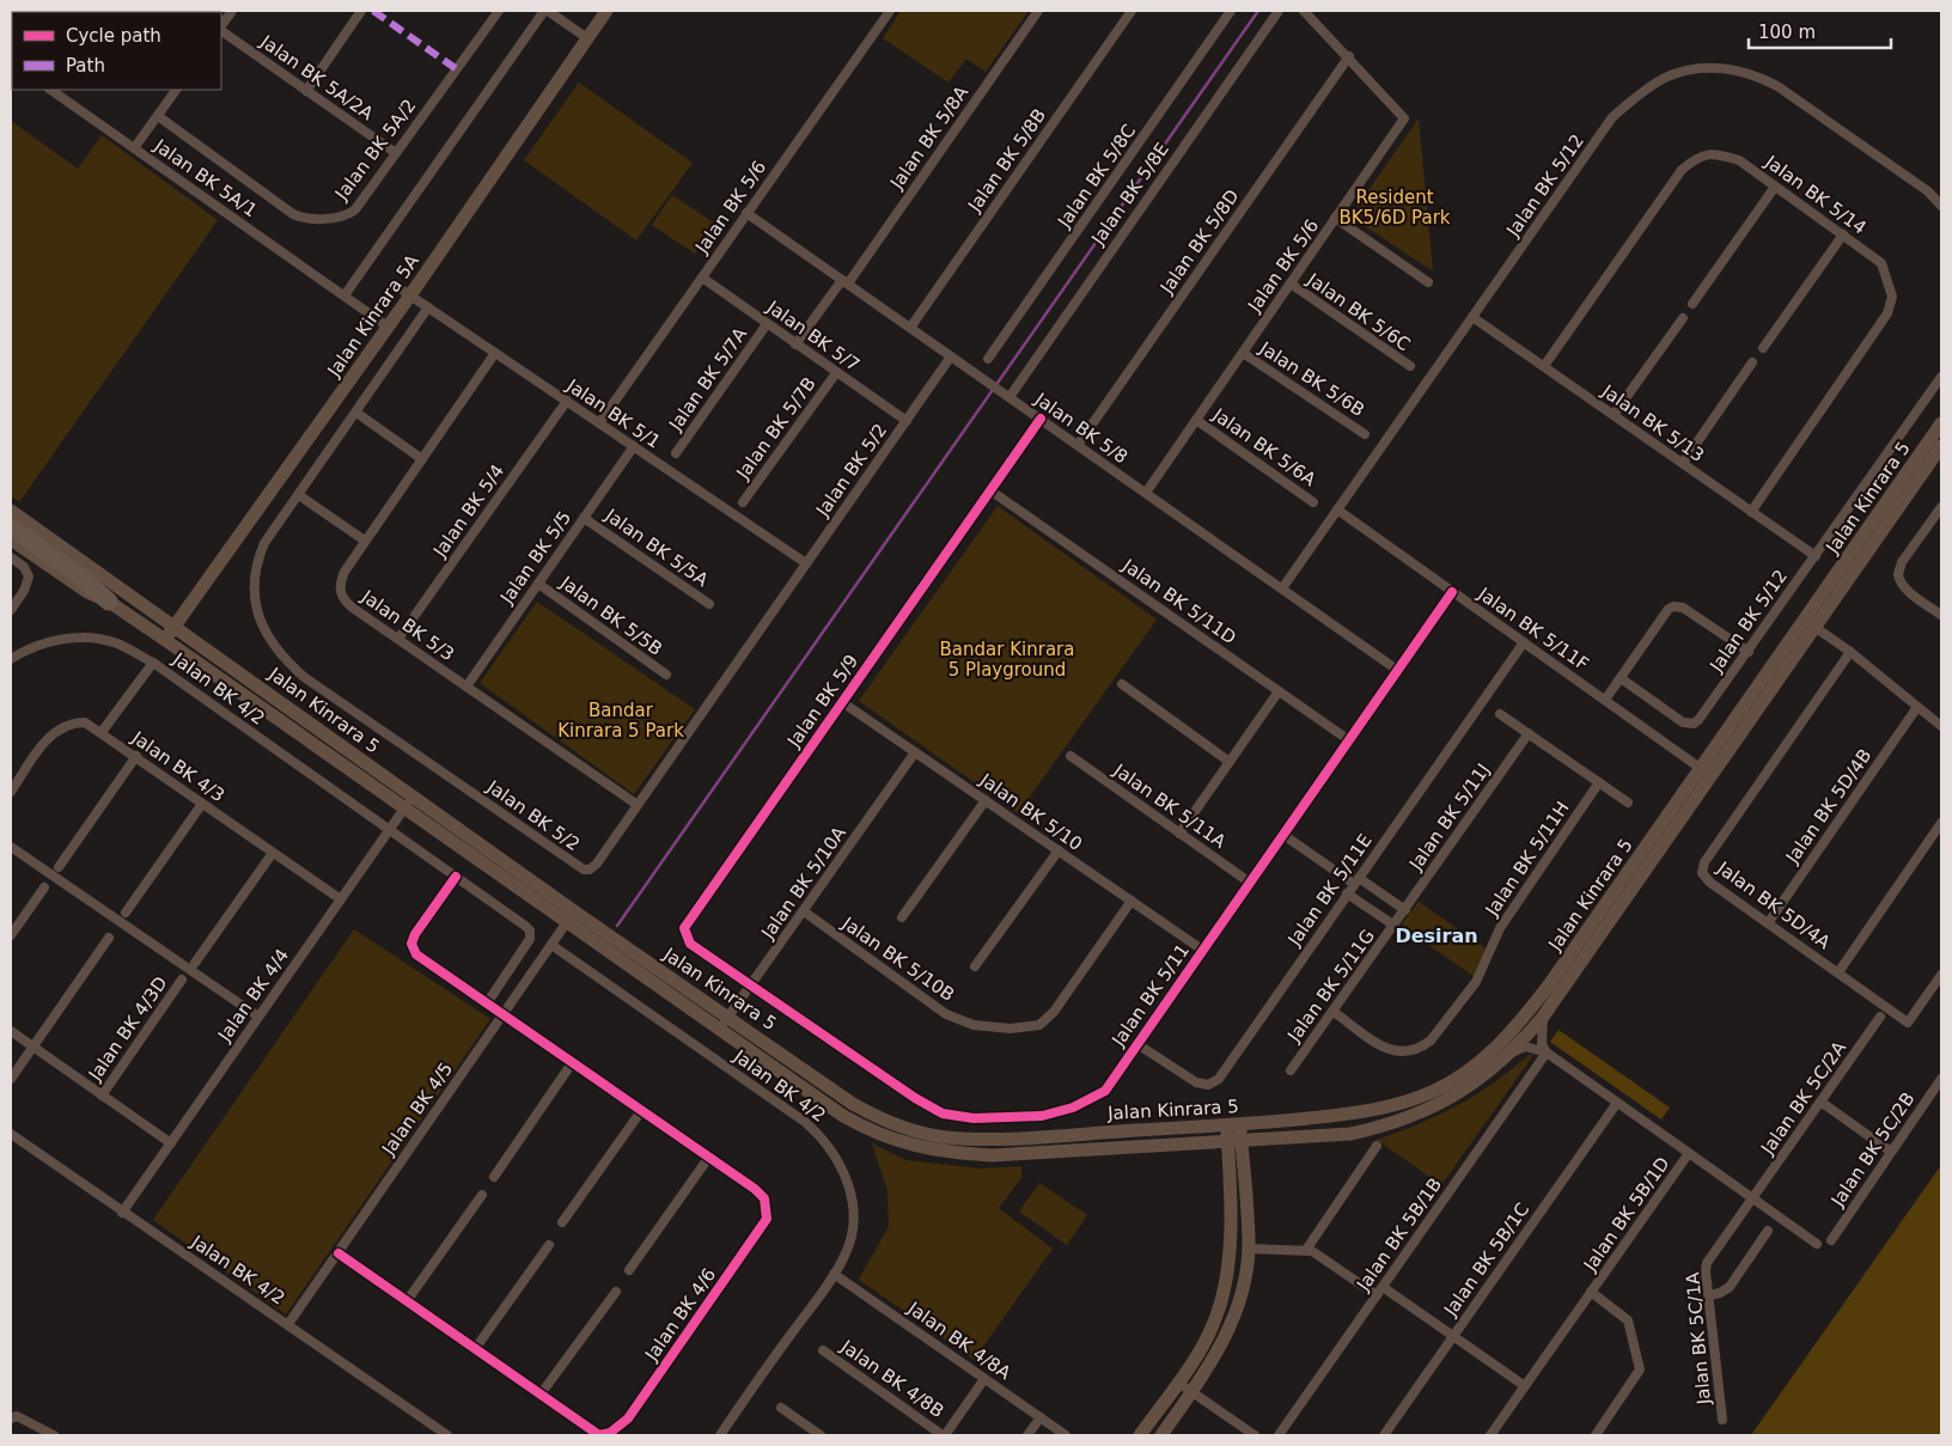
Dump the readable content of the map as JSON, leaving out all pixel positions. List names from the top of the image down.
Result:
{
  "streets": {
    "main road": ["Jalan Kinrara 5A", "Jalan Kinrara 5"],
    "street": [
      "Jalan BK 5A/2A",
      "Jalan BK 5/8A",
      "Jalan BK 5A/2",
      "Jalan BK 5/8B",
      "Jalan BK 5/8C",
      "Jalan BK 5A/1",
      "Jalan BK 5/12",
      "Jalan BK 5/8E",
      "Jalan BK 5/14",
      "Jalan BK 5/6",
      "Jalan BK 5/8D",
      "Jalan BK 5/6C",
      "Jalan BK 5/7",
      "Jalan BK 5/7A",
      "Jalan BK 5/6B",
      "Jalan BK 5/1",
      "Jalan BK 5/13",
      "Jalan BK 5/7B",
      "Jalan BK 5/8",
      "Jalan BK 5/6A",
      "Jalan BK 5/2",
      "Jalan BK 5/4",
      "Jalan BK 5/5A",
      "Jalan BK 5/5",
      "Jalan BK 5/11D",
      "Jalan BK 5/5B",
      "Jalan BK 5/3",
      "Jalan BK 5/11F",
      "Jalan BK 4/2",
      "Jalan BK 5/9",
      "Jalan BK 4/3",
      "Jalan BK 5/11A",
      "Jalan BK 5D/4B",
      "Jalan BK 5/10",
      "Jalan BK 5/11J",
      "Jalan BK 5/11H",
      "Jalan BK 5/10A",
      "Jalan BK 5/11E",
      "Jalan BK 5D/4A",
      "Jalan BK 5/10B",
      "Jalan BK 5/11G",
      "Jalan BK 4/4",
      "Jalan BK 5/11",
      "Jalan BK 4/3D",
      "Jalan BK 5C/2A",
      "Jalan BK 4/5",
      "Jalan BK 5C/2B",
      "Jalan BK 5B/1D",
      "Jalan BK 5B/1B",
      "Jalan BK 5B/1C",
      "Jalan BK 4/6",
      "Jalan BK 5C/1A",
      "Jalan BK 4/8A",
      "Jalan BK 4/8B"
    ]
  },
  "crossings": [
    ["Jalan BK 5A/2A", "Jalan BK 5A/2"],
    ["Jalan BK 5/8A", "Jalan BK 5/7"],
    ["Jalan BK 5/8A", "Jalan BK 5/8"],
    ["Jalan BK 5/8B", "Jalan BK 5/8"],
    ["Jalan BK 5A/1", "Jalan Kinrara 5A"],
    ["Jalan BK 5/12", "Jalan BK 5/13"],
    ["Jalan BK 5/12", "Jalan BK 5/8"],
    ["Jalan BK 5/12", "Jalan BK 5/11F"],
    ["Jalan BK 5/8E", "Jalan BK 5/8"],
    ["Jalan BK 5/14", "Jalan BK 5/13"],
    ["Jalan BK 5/6", "Jalan BK 5/8D"],
    ["Jalan BK 5/6", "Jalan BK 5/6C"],
    ["Jalan BK 5/6", "Jalan BK 5/7"],
    ["Jalan BK 5/6", "Jalan BK 5/6B"],
    ["Jalan BK 5/6", "Jalan BK 5/1"],
    ["Jalan BK 5/6", "Jalan BK 5/8"],
    ["Jalan BK 5/6", "Jalan BK 5/6A"],
    ["Jalan BK 5/8D", "Jalan BK 5/8"],
    ["Jalan Kinrara 5A", "Jalan BK 5/1"],
    ["Jalan Kinrara 5A", "Jalan Kinrara 5"],
    ["Jalan BK 5/7", "Jalan BK 5/7A"],
    ["Jalan BK 5/7", "Jalan BK 5/7B"],
    ["Jalan BK 5/7", "Jalan BK 5/2"],
    ["Jalan BK 5/1", "Jalan BK 5/2"],
    ["Jalan BK 5/1", "Jalan BK 5/4"],
    ["Jalan BK 5/1", "Jalan BK 5/5"],
    ["Jalan BK 5/1", "Jalan BK 5/3"],
    ["Jalan BK 5/8", "Jalan BK 5/2"],
    ["Jalan BK 5/8", "Jalan BK 5/9"],
    ["Jalan BK 5/8", "Jalan BK 5/11"],
    ["Jalan BK 5/2", "Jalan BK 5/3"],
    ["Jalan Kinrara 5", "Jalan BK 5/11F"],
    ["Jalan Kinrara 5", "Jalan BK 5/10A"],
    ["Jalan Kinrara 5", "Jalan BK 4/4"],
    ["Jalan Kinrara 5", "Jalan BK 4/5"],
    ["Jalan BK 5/4", "Jalan BK 5/3"],
    ["Jalan BK 5/5A", "Jalan BK 5/5"],
    ["Jalan BK 5/5", "Jalan BK 5/5B"],
    ["Jalan BK 5/5", "Jalan BK 5/3"],
    ["Jalan BK 5/11D", "Jalan BK 5/9"],
    ["Jalan BK 5/11D", "Jalan BK 5/11"],
    ["Jalan BK 5/11F", "Jalan BK 5/11E"],
    ["Jalan BK 5/11F", "Jalan BK 5/11"],
    ["Jalan BK 4/2", "Jalan BK 4/4"],
    ["Jalan BK 4/2", "Jalan BK 4/5"],
    ["Jalan BK 4/2", "Jalan BK 4/6"],
    ["Jalan BK 4/2", "Jalan BK 4/8A"],
    ["Jalan BK 5/9", "Jalan BK 5/10"],
    ["Jalan BK 5/9", "Jalan BK 5/10A"],
    ["Jalan BK 5/9", "Jalan BK 5/11"],
    ["Jalan BK 4/3", "Jalan BK 4/4"],
    ["Jalan BK 5/11A", "Jalan BK 5/11"],
    ["Jalan BK 5D/4B", "Jalan BK 5D/4A"],
    ["Jalan BK 5/10", "Jalan BK 5/10A"],
    ["Jalan BK 5/10", "Jalan BK 5/10B"],
    ["Jalan BK 5/10", "Jalan BK 5/11"],
    ["Jalan BK 5/11J", "Jalan BK 5/11G"],
    ["Jalan BK 5/11H", "Jalan BK 5/11G"],
    ["Jalan BK 5/10A", "Jalan BK 5/10B"],
    ["Jalan BK 5/10A", "Jalan BK 5/11"],
    ["Jalan BK 5/11E", "Jalan BK 5/11"],
    ["Jalan BK 5C/2A", "Jalan BK 5C/1A"],
    ["Jalan BK 4/5", "Jalan BK 4/6"],
    ["Jalan BK 5B/1D", "Jalan BK 5B/1B"],
    ["Jalan BK 5B/1D", "Jalan BK 5B/1C"]
  ],
  "districts": ["Desiran"],
  "parks": ["Resident BK5/6D Park", "Bandar Kinrara 5 Playground", "Bandar Kinrara 5 Park"],
  "legend": ["Cycle path", "Path"],
  "scale_bar": "100 m"
}
